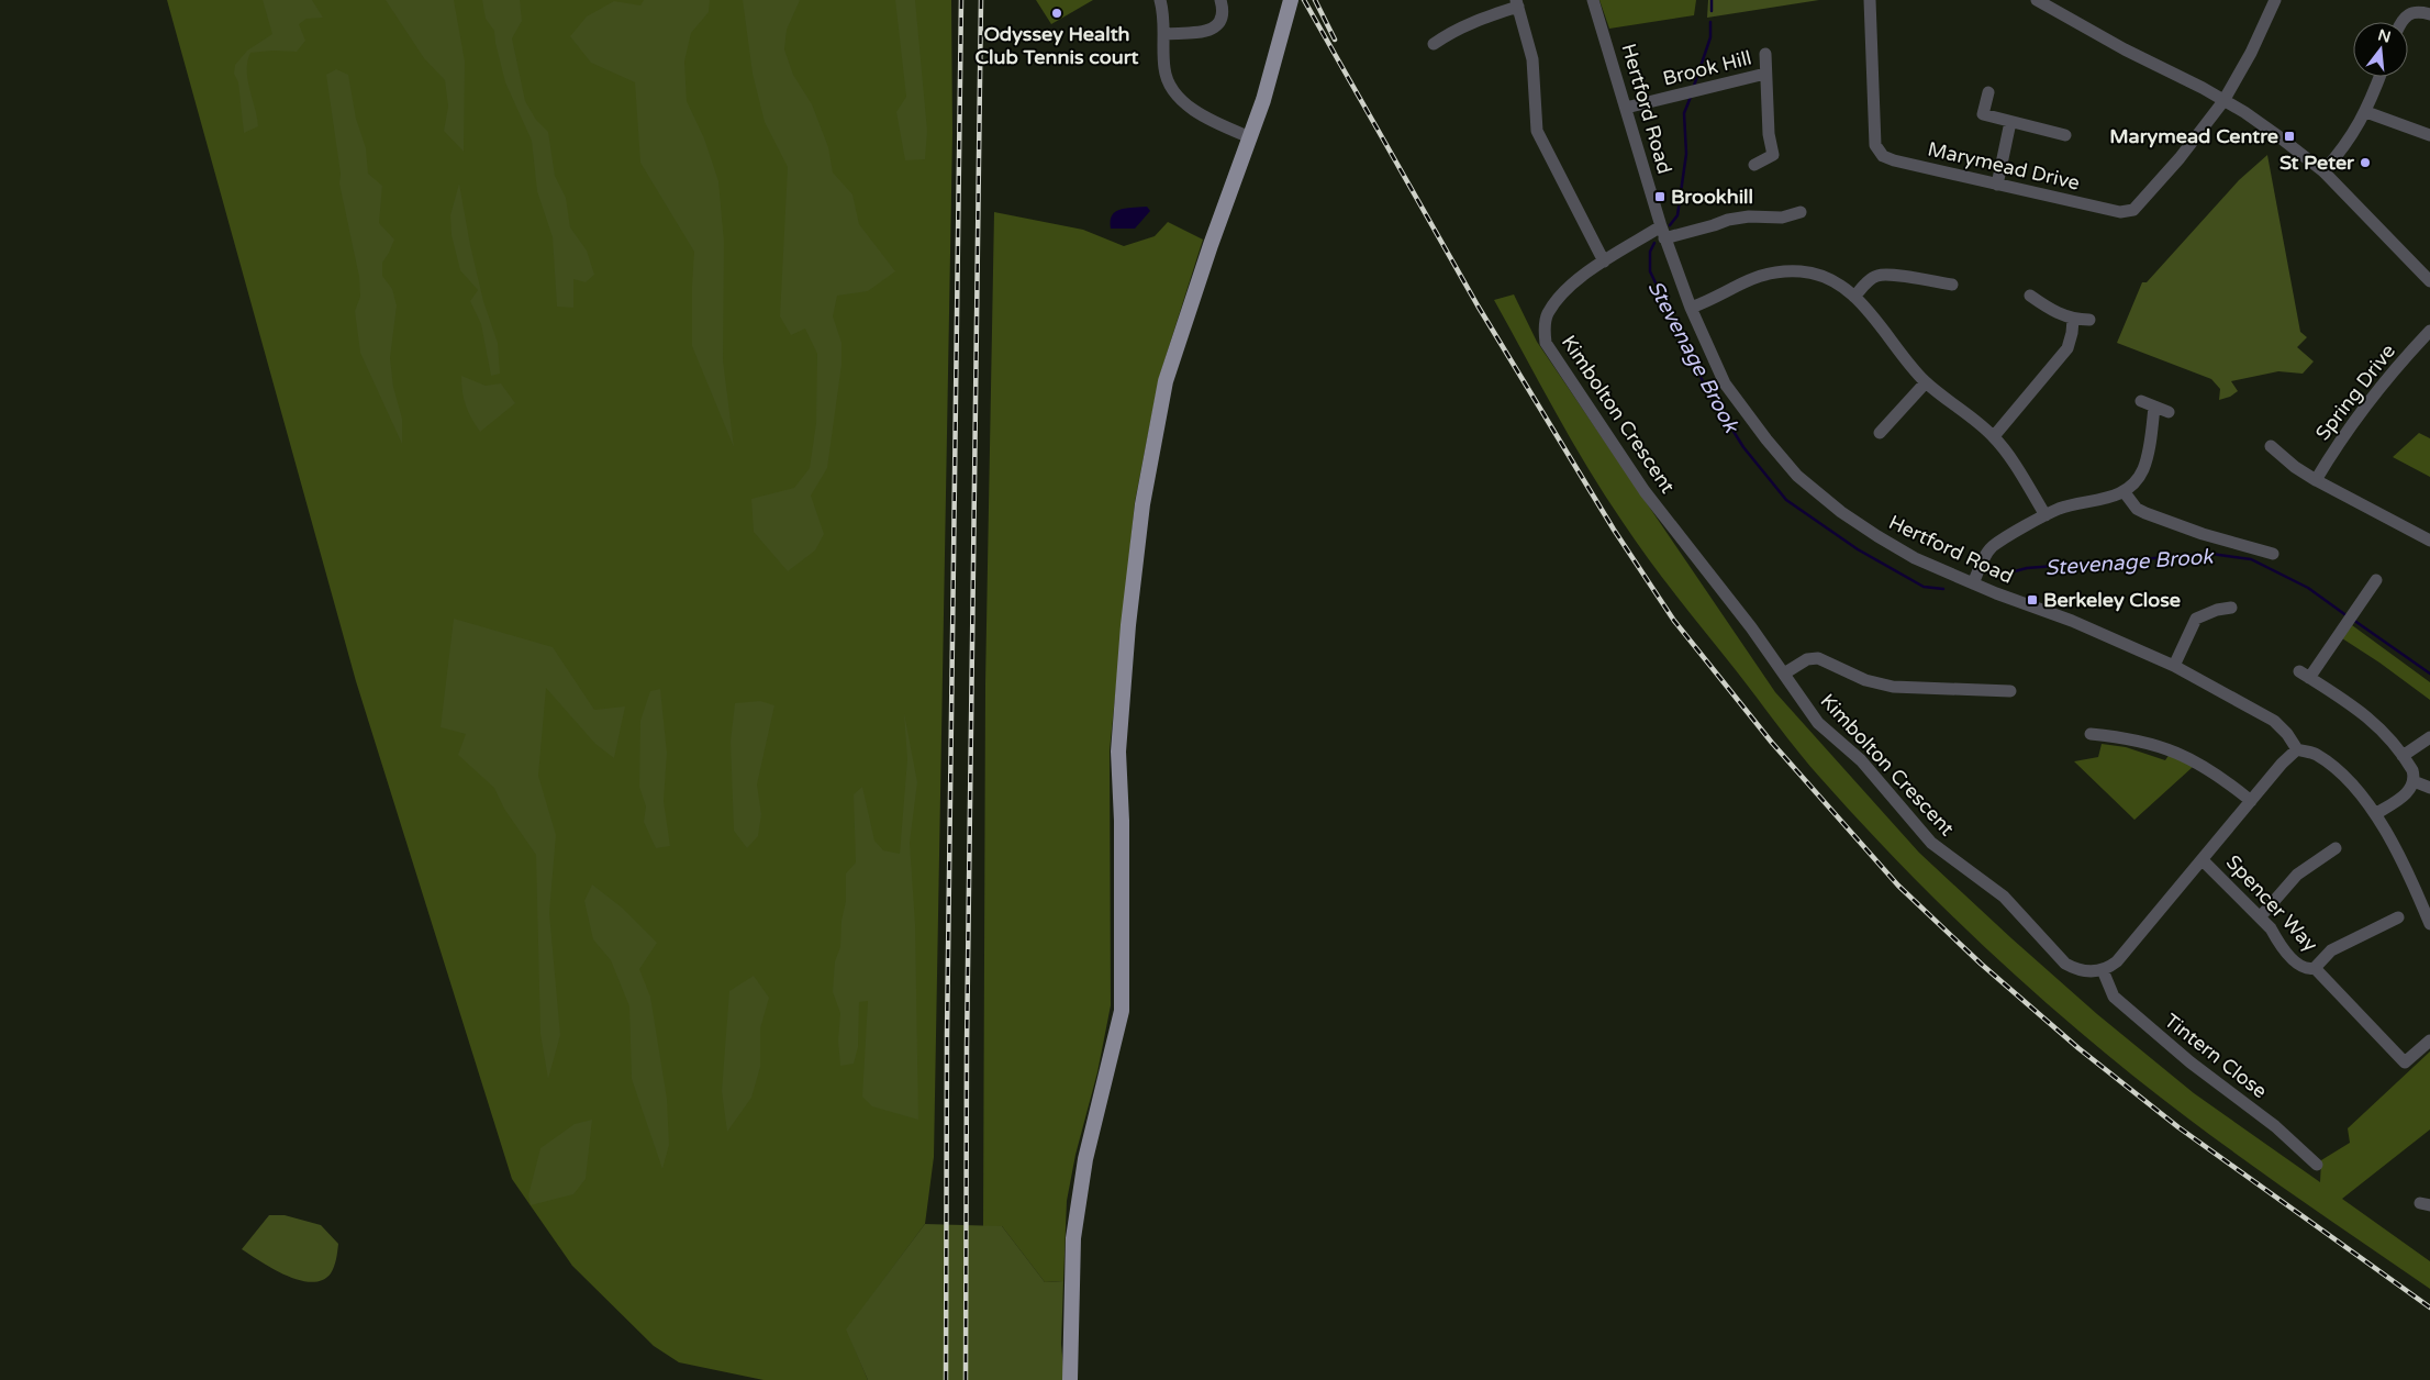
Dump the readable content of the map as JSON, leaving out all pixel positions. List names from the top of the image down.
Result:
{
  "streets": {
    "street": [
      "Brook Hill",
      "Hertford Road",
      "Marymead Drive",
      "Spring Drive",
      "Kimbolton Crescent",
      "Spencer Way",
      "Tintern Close"
    ]
  },
  "crossings": [
    ["Brook Hill", "Hertford Road"],
    ["Hertford Road", "Kimbolton Crescent"],
    ["Kimbolton Crescent", "Tintern Close"]
  ],
  "water": ["Stevenage Brook"],
  "places": {
    "other": ["Odyssey Health Club Tennis court", "St Peter"],
    "transit": ["Marymead Centre", "Brookhill", "Berkeley Close"]
  },
  "north": "top"
}
